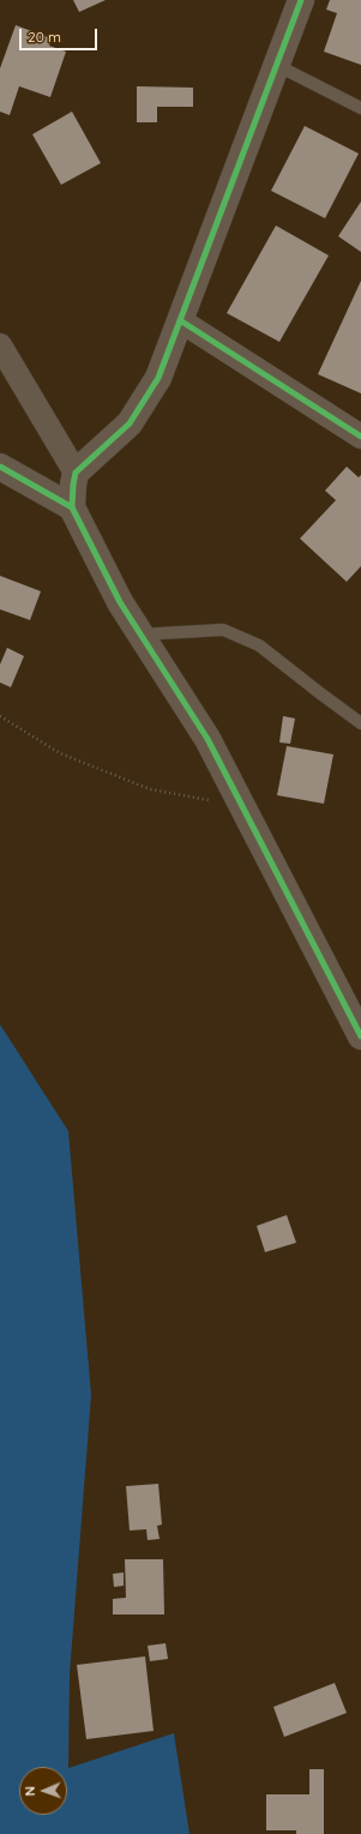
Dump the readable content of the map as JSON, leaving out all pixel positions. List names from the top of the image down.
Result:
{
  "scale_bar": "20 m",
  "north": "left"
}
